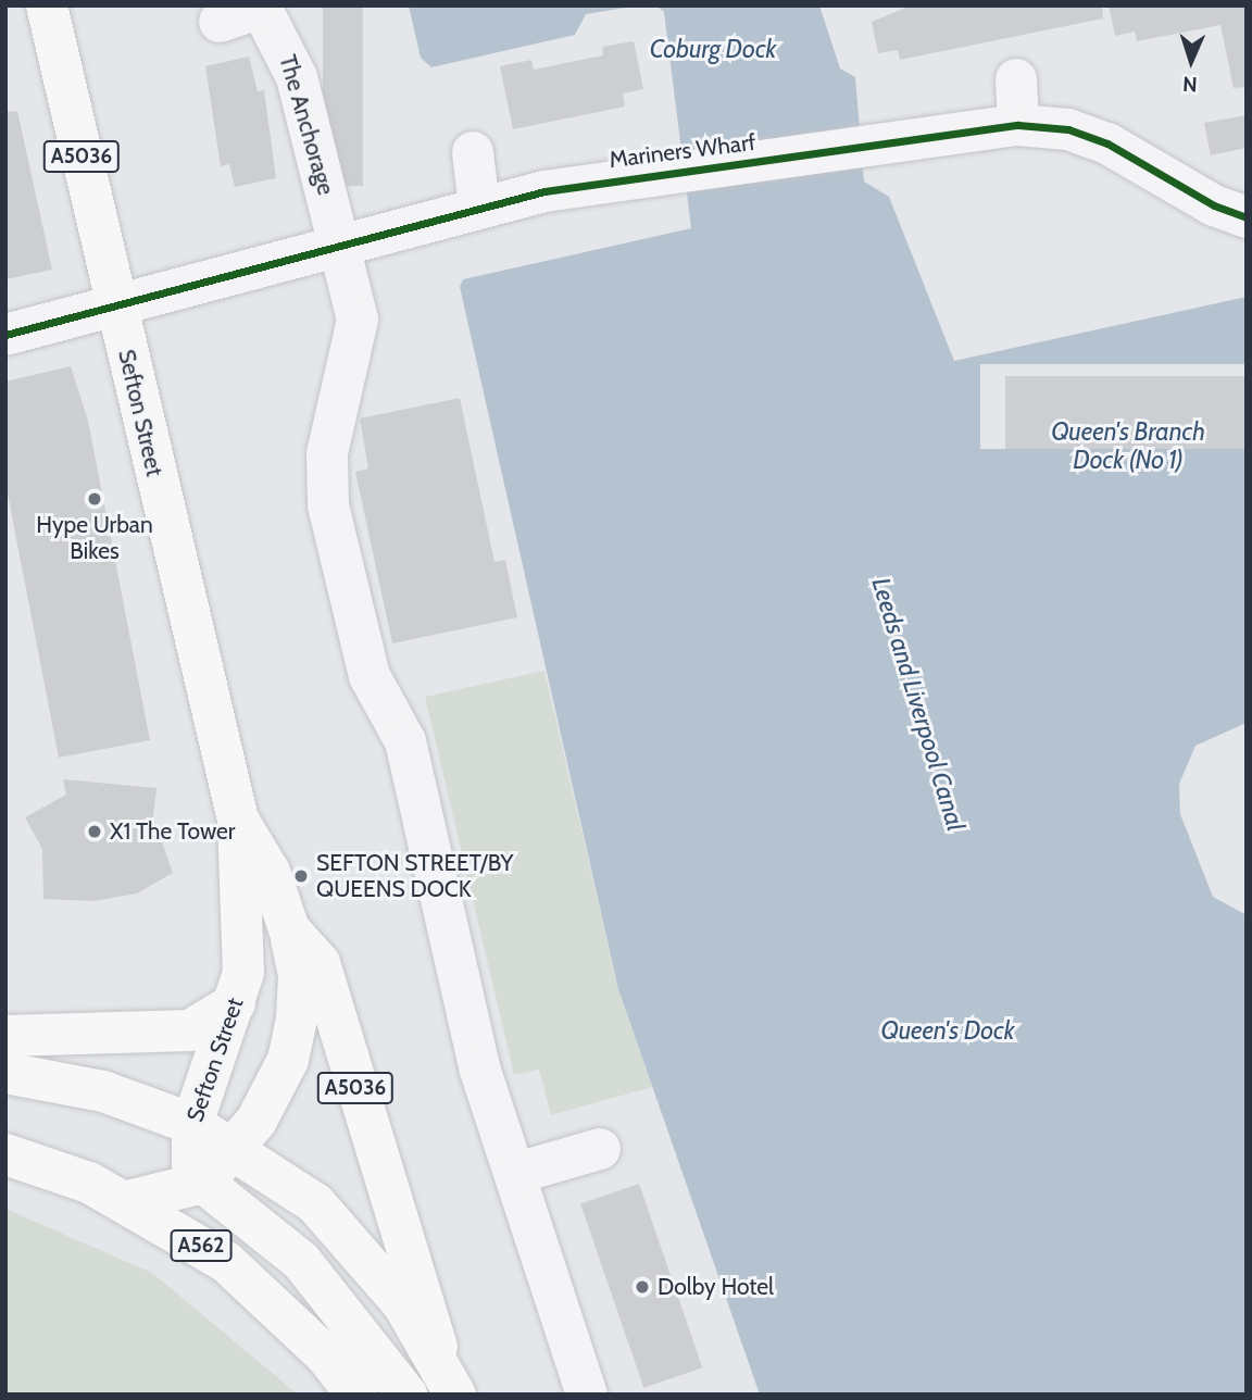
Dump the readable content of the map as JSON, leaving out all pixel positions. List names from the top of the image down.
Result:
{
  "streets": {
    "main road": ["A5036", "Sefton Street", "A562"],
    "street": ["The Anchorage", "Mariners Wharf"]
  },
  "crossings": [
    ["The Anchorage", "Mariners Wharf"],
    ["Mariners Wharf", "Sefton Street"],
    ["A5036", "Sefton Street"]
  ],
  "water": [
    "Coburg Dock",
    "Queen's Branch Dock (No 1)",
    "Leeds and Liverpool Canal",
    "Queen's Dock"
  ],
  "places": [
    "Hype Urban Bikes",
    "X1 The Tower",
    "SEFTON STREET/BY QUEENS DOCK",
    "Dolby Hotel"
  ],
  "north": "bottom"
}
